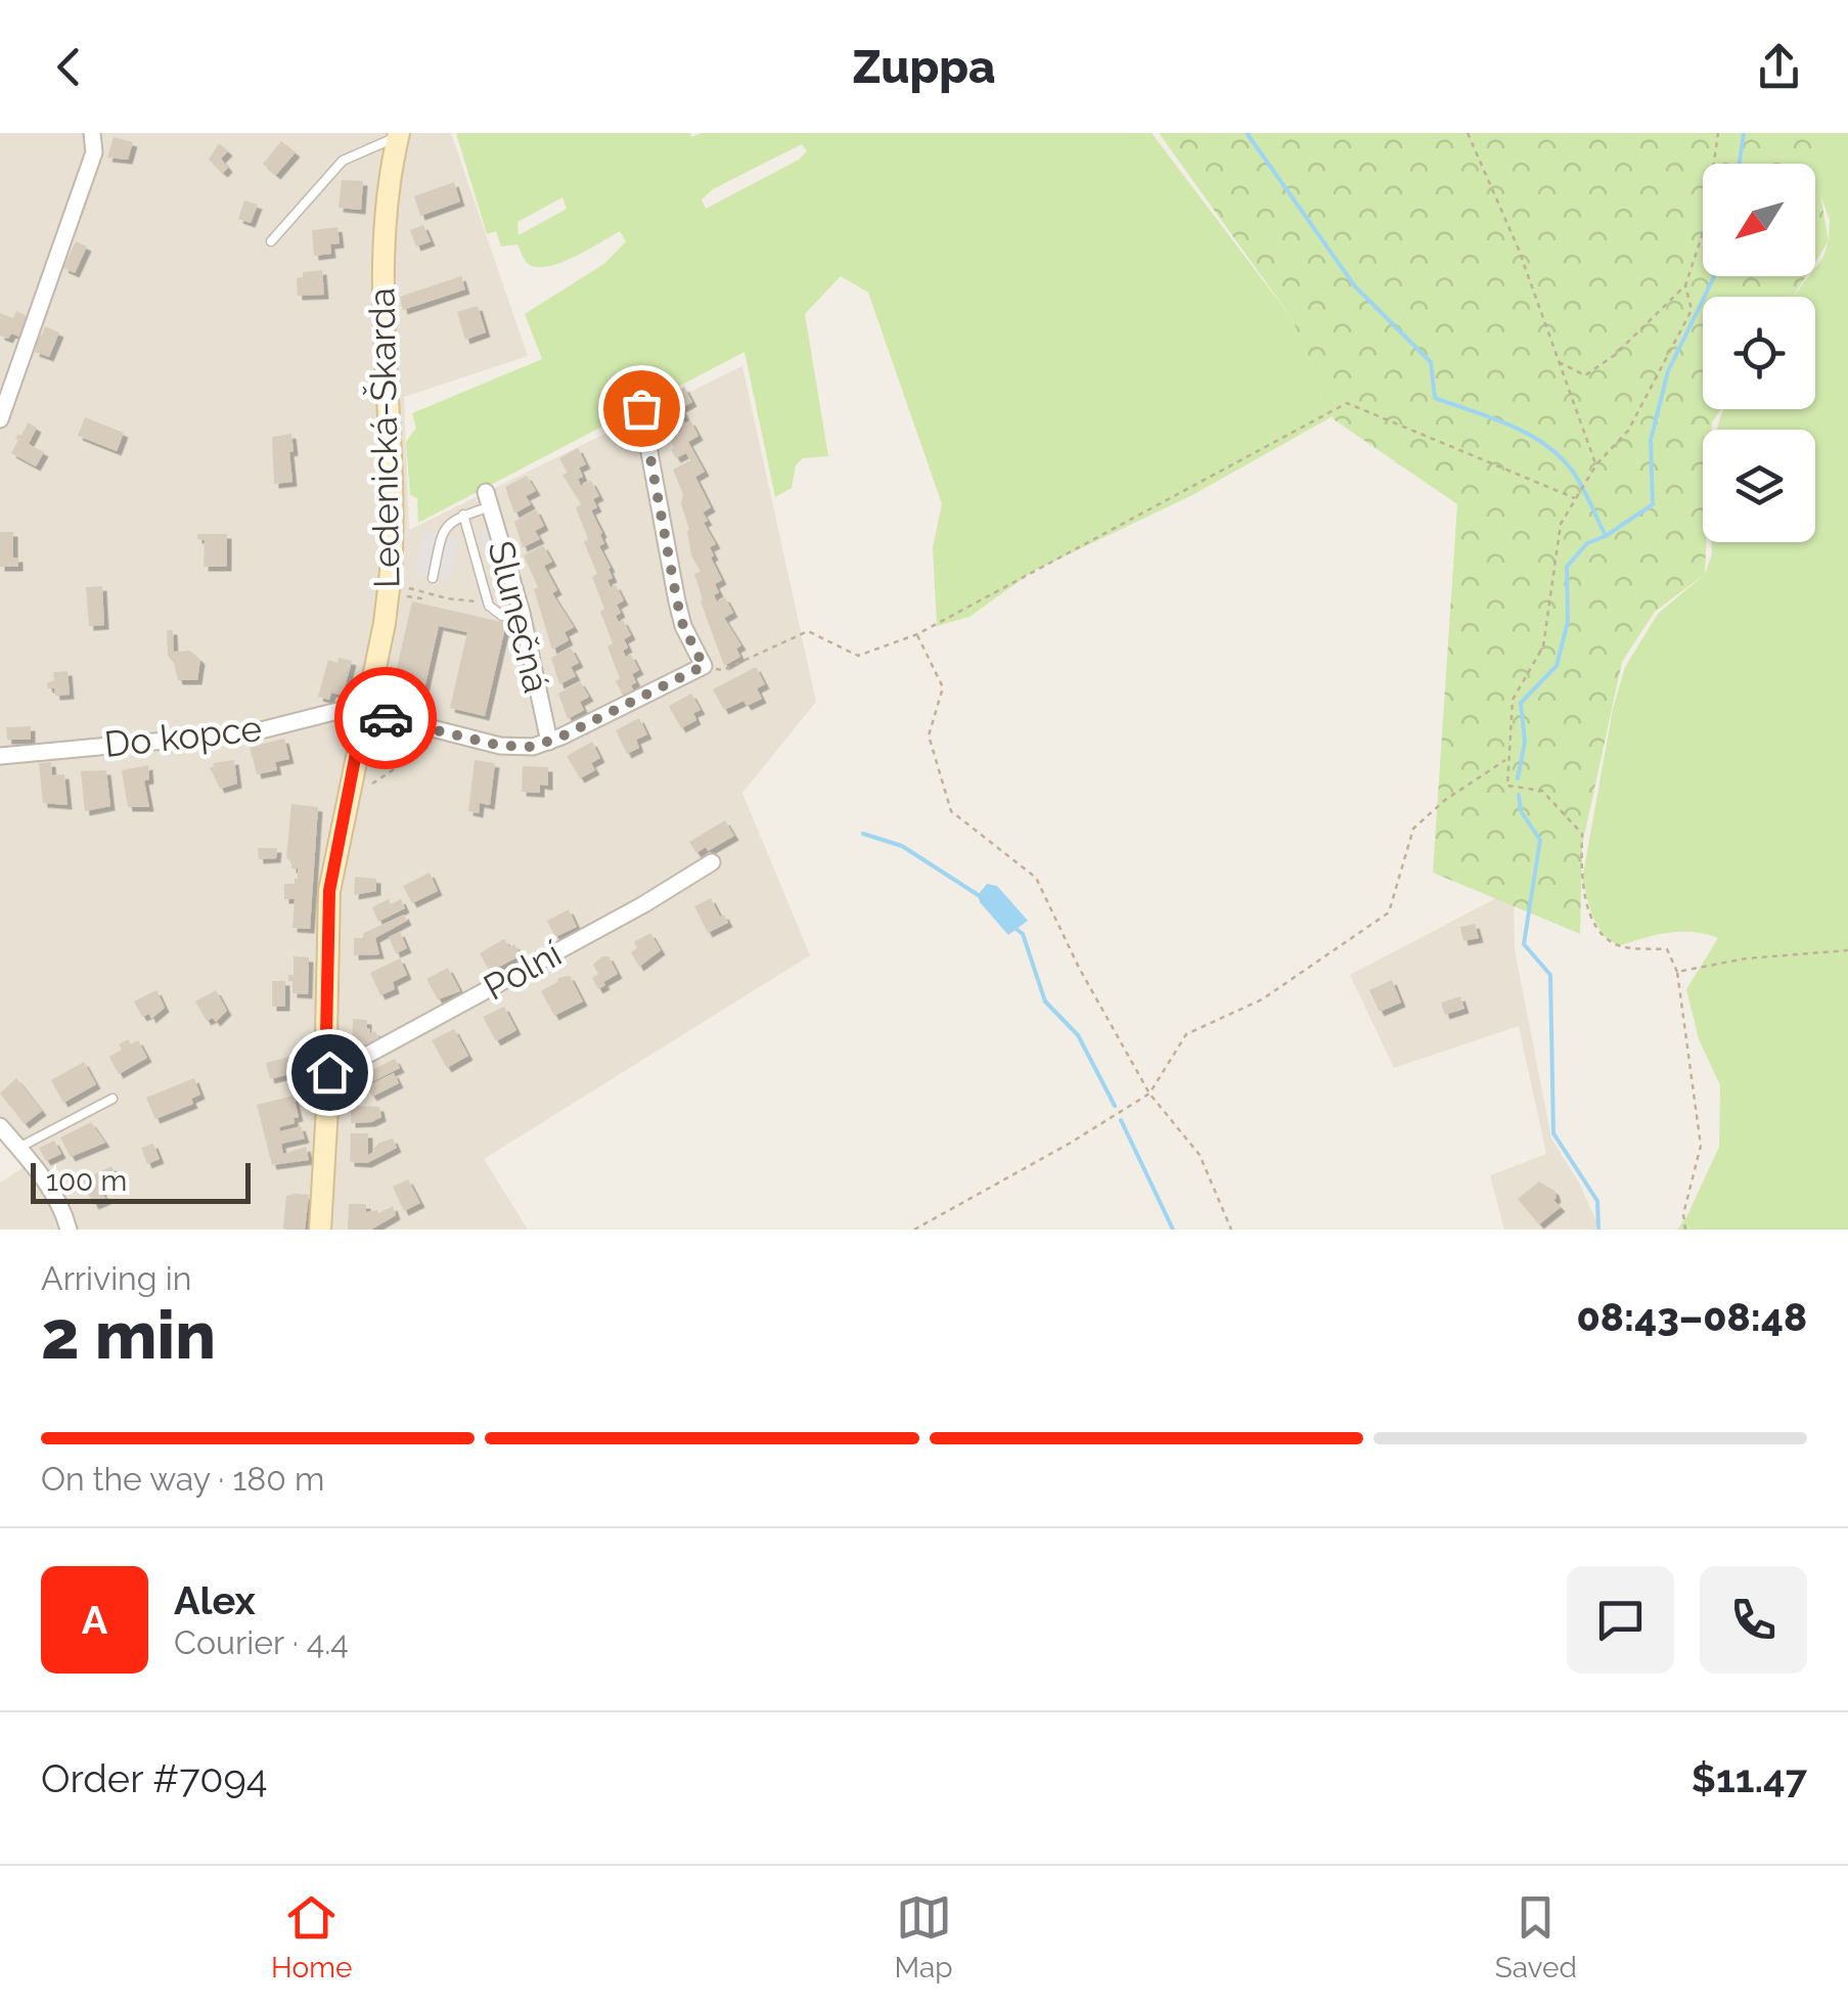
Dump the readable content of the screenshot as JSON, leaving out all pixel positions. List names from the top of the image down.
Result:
{
  "streets": {
    "main road": ["Ledenická-Škarda"],
    "street": ["Slunečná", "Do kopce", "Polní"]
  },
  "crossings": [
    ["Ledenická-Škarda", "Slunečná"],
    ["Ledenická-Škarda", "Do kopce"],
    ["Ledenická-Škarda", "Polní"],
    ["Slunečná", "Do kopce"]
  ],
  "scale_bar": "100 m",
  "north": "bottom left",
  "page": {
    "header": "Zuppa",
    "scale": "100 m",
    "heading": ["2 min", "Arriving in", "08:43–08:48"],
    "panel": [
      "Alex",
      "Courier · 4.4",
      "Order #7094",
      "$11.47"
    ],
    "bar": "On the way · 180 m",
    "round": "A",
    "tabs": ["Home", "Map", "Saved"]
  }
}
